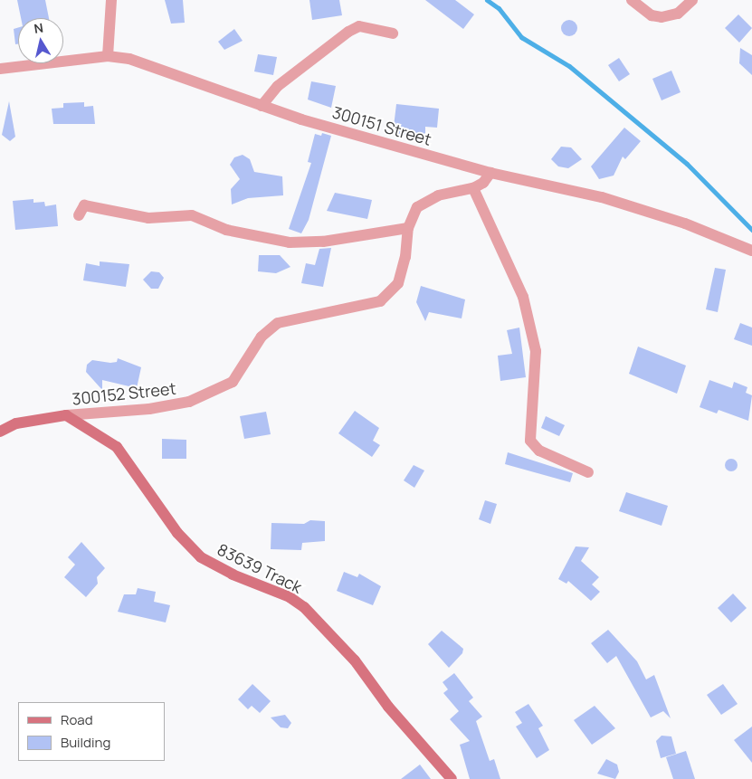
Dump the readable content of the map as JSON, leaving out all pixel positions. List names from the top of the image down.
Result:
{
  "streets": {
    "street": ["300151 Street", "300152 Street", "83639 Track"]
  },
  "crossings": [
    ["300152 Street", "83639 Track"]
  ],
  "legend": ["Road", "Building"],
  "north": "top"
}
